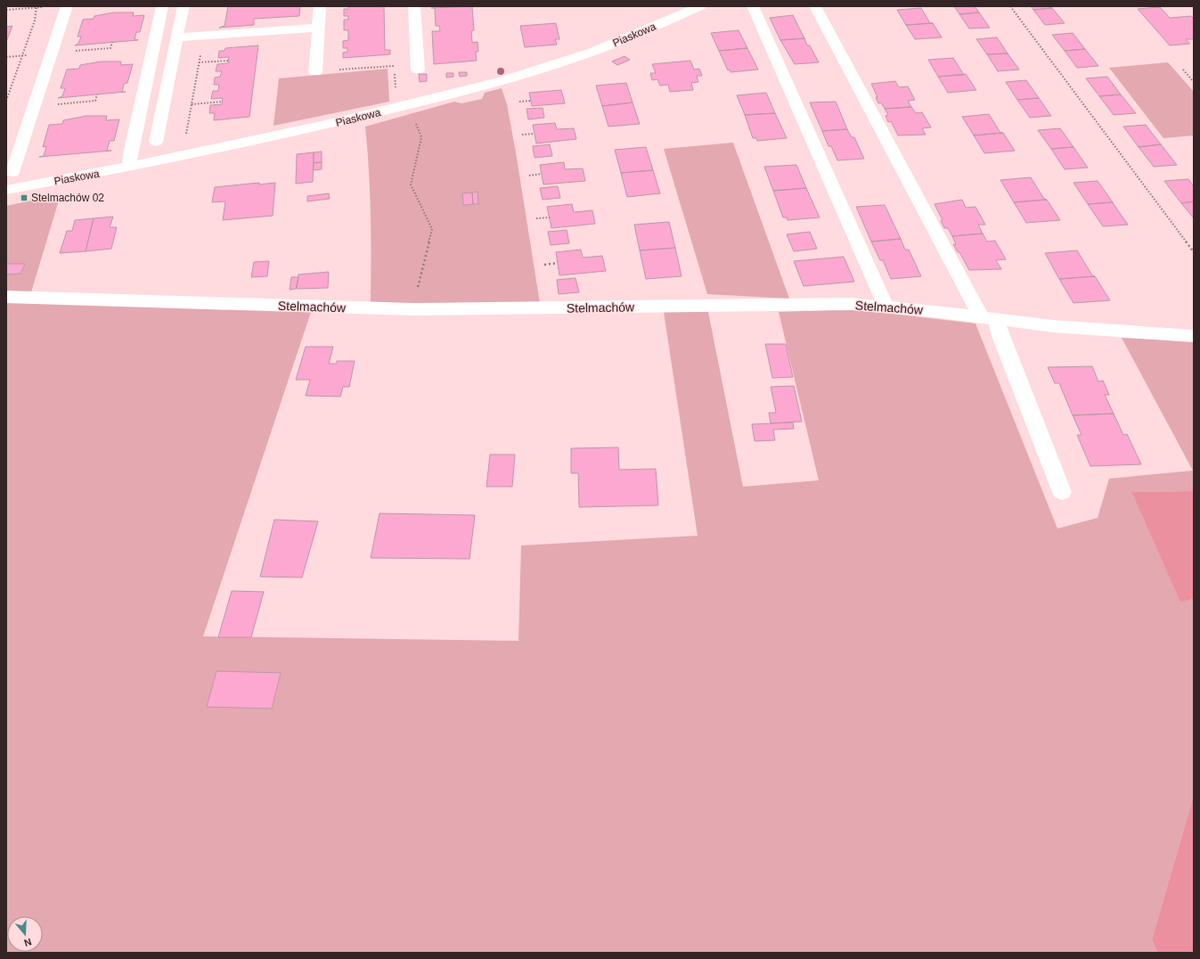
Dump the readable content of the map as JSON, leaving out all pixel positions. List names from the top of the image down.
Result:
{
  "streets": {
    "street": ["Piaskowa", "Stelmachów"]
  },
  "places": {
    "transit": ["Stelmachów 02"]
  },
  "north": "bottom"
}
